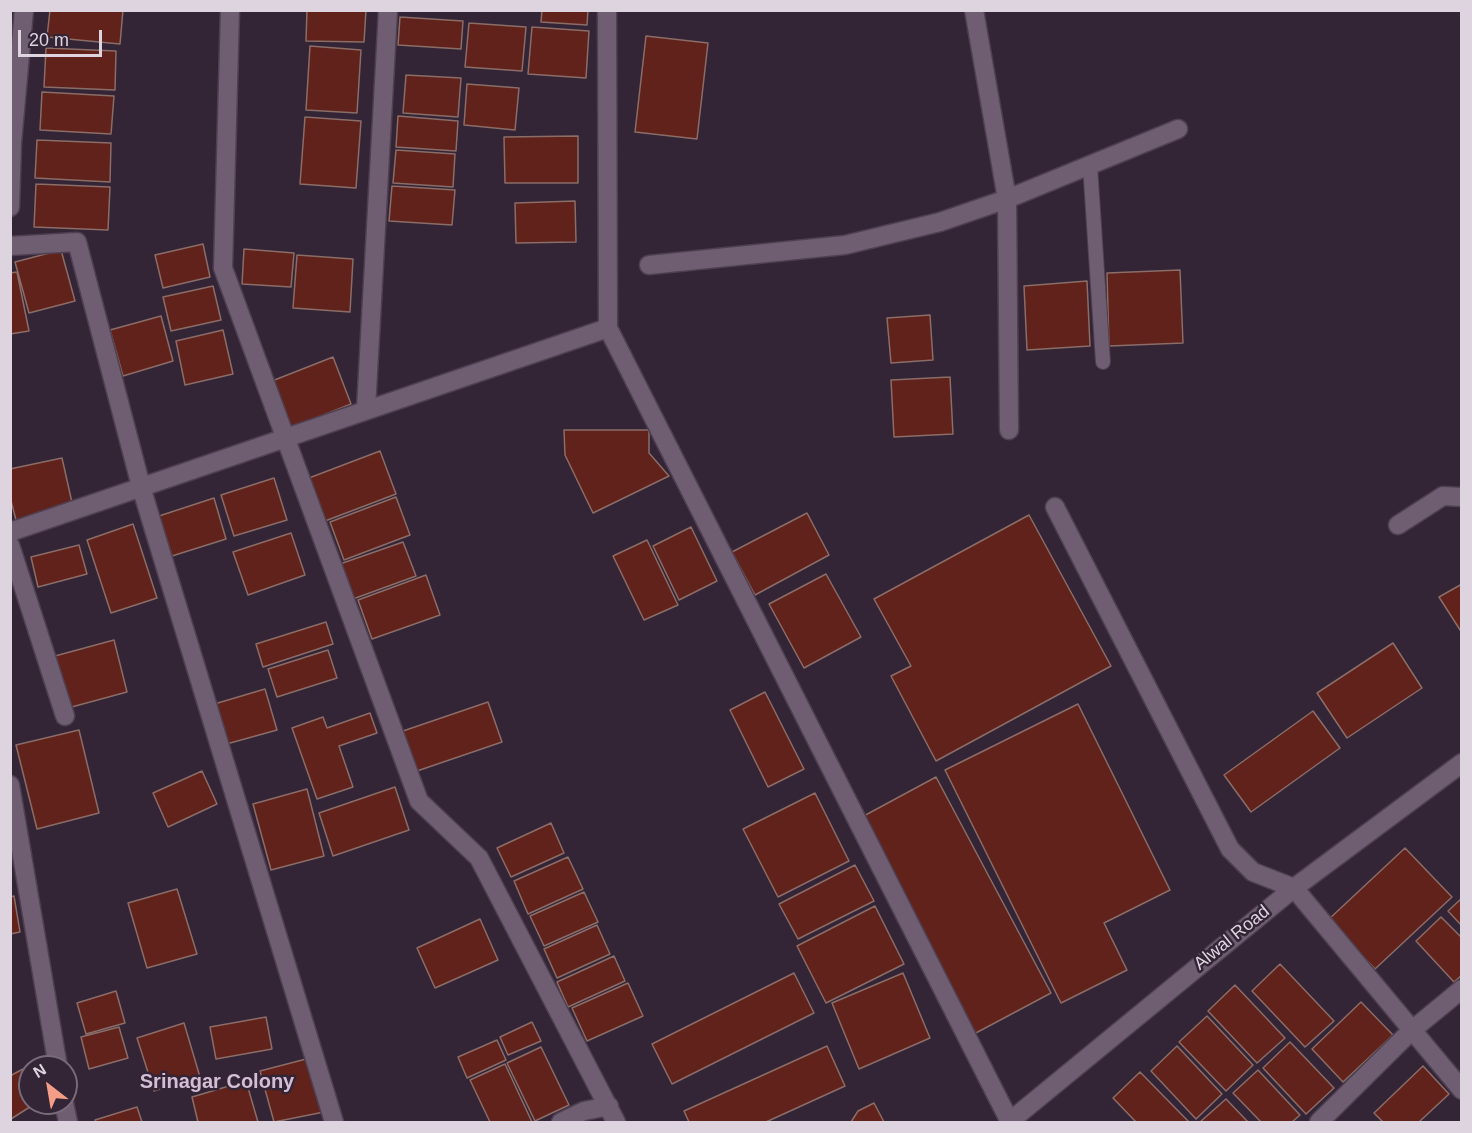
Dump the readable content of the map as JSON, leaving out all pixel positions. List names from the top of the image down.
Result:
{
  "streets": {
    "street": ["Alwal Road"]
  },
  "districts": ["Srinagar Colony"],
  "scale_bar": "20 m",
  "north": "top left"
}
